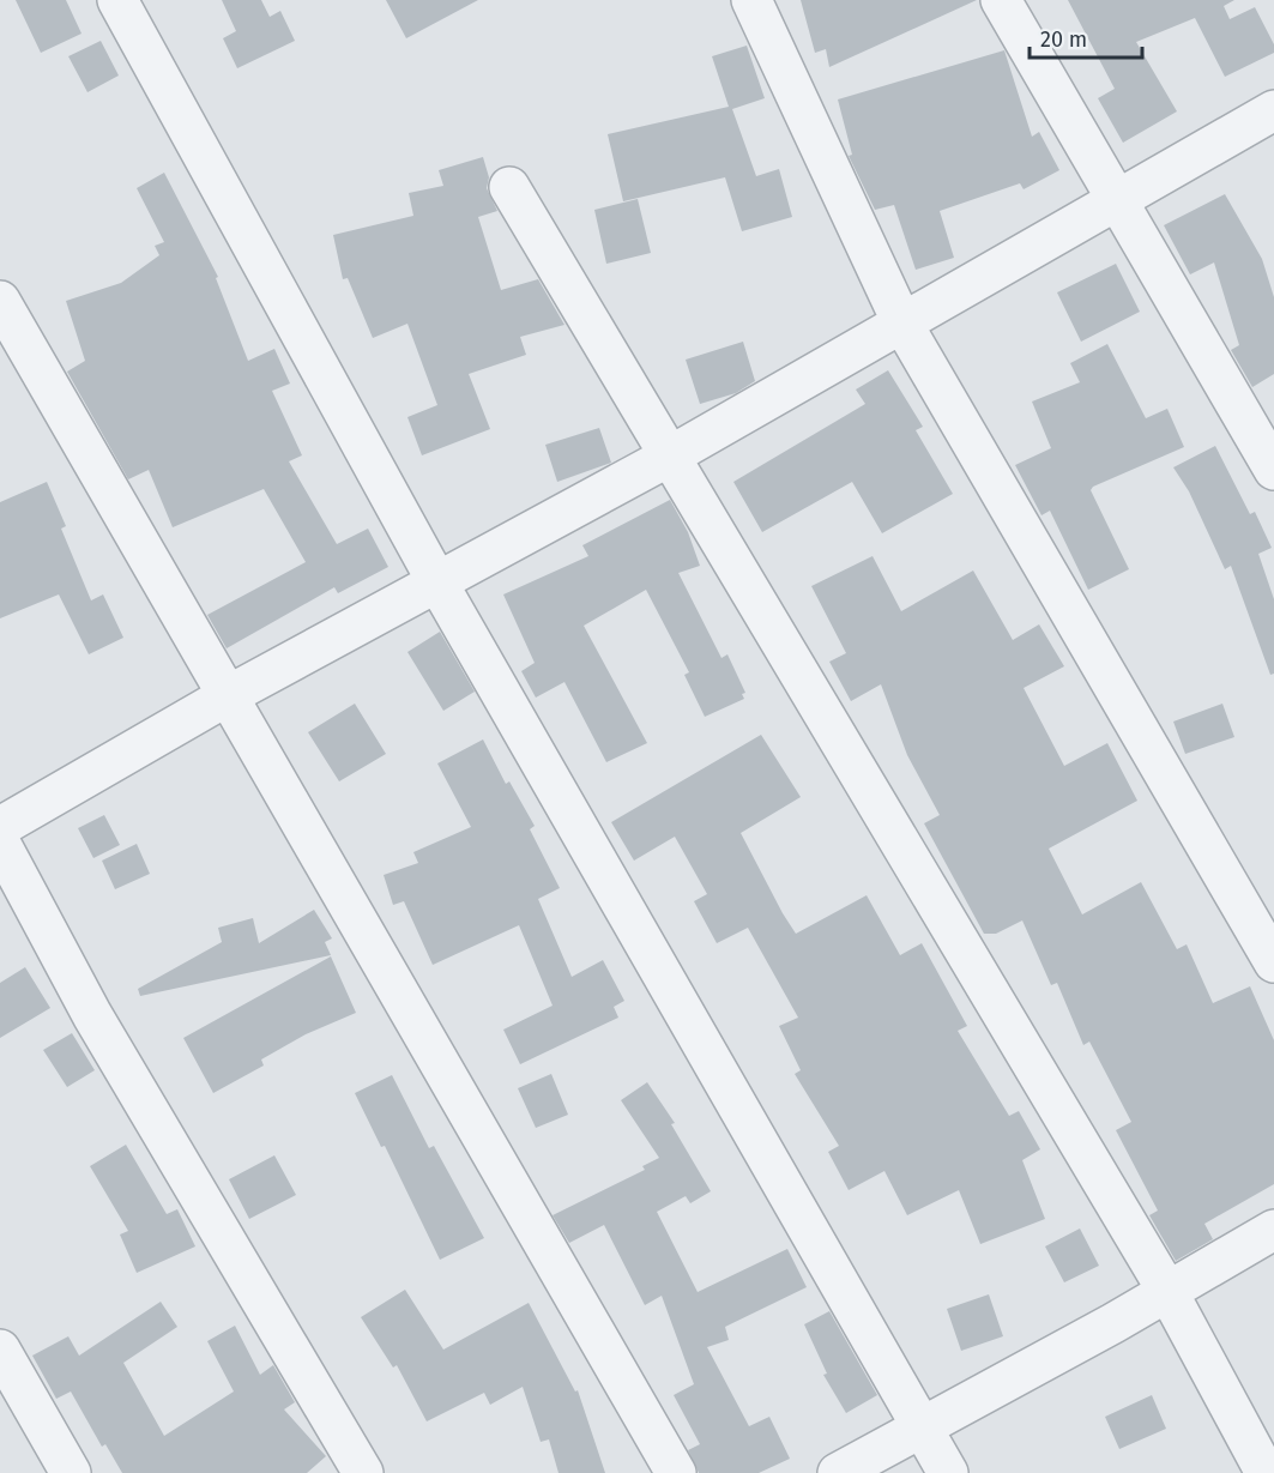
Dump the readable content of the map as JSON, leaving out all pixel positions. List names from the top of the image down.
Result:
{
  "scale_bar": "20 m"
}
